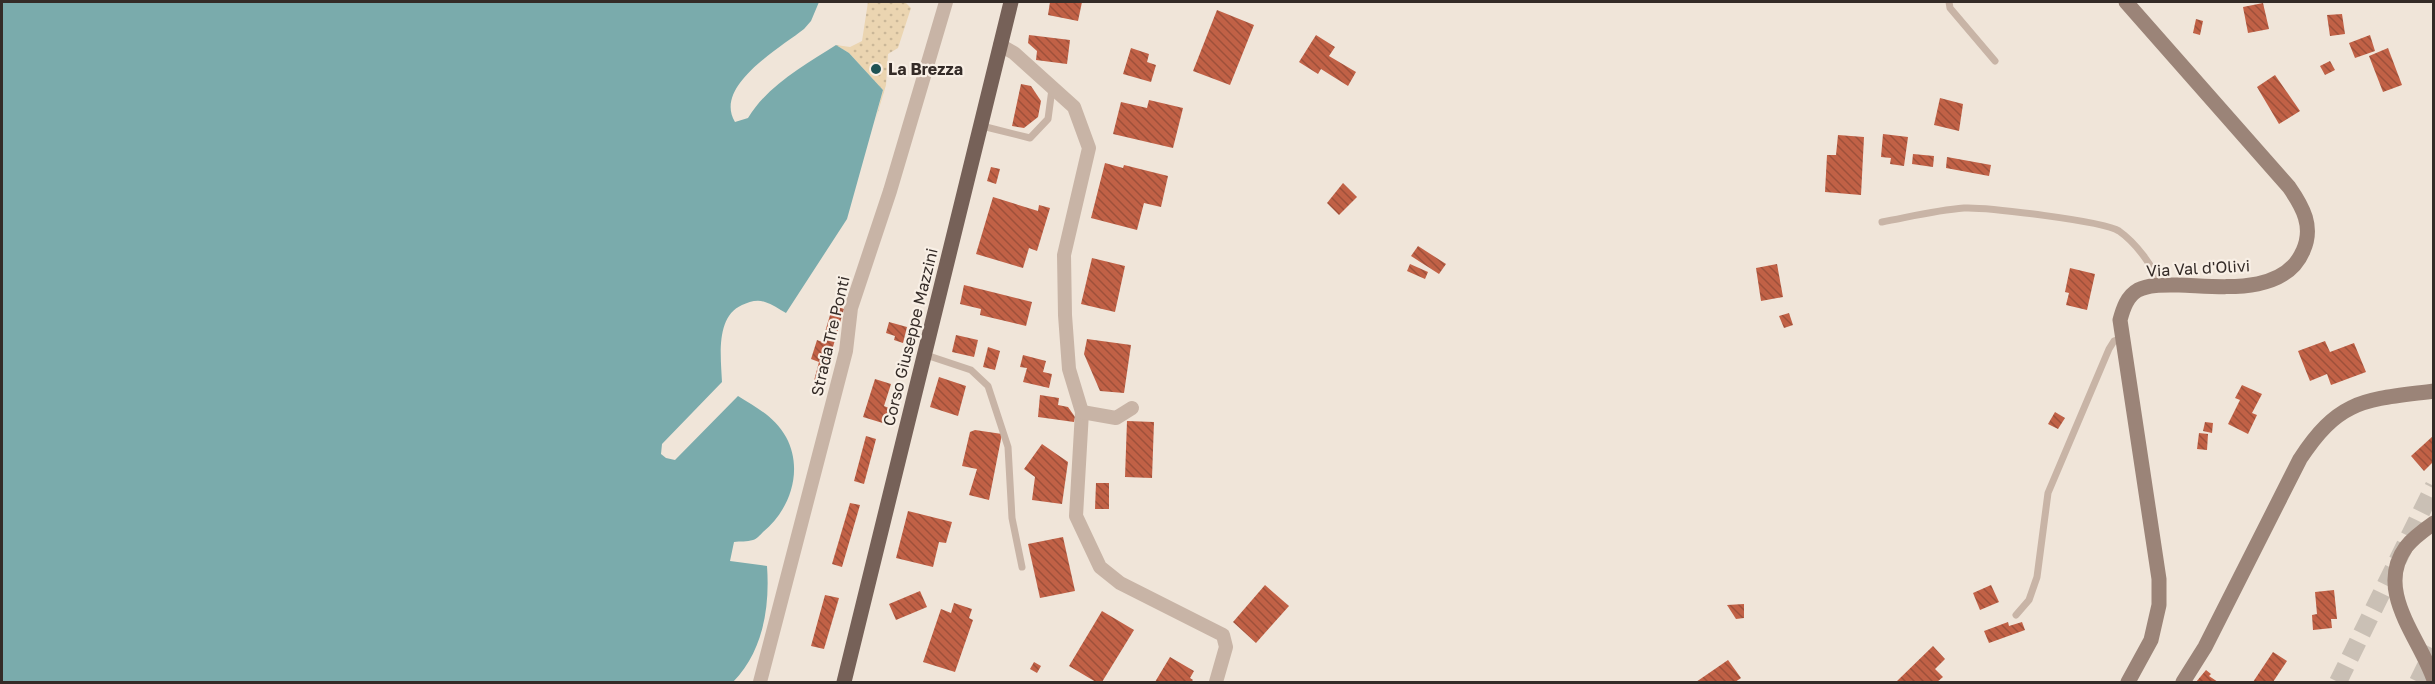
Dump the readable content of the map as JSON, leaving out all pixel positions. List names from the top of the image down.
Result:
{
  "streets": {
    "main road": ["Corso Giuseppe Mazzini"],
    "street": ["Via Val d'Olivi", "Strada Tre Ponti"]
  },
  "places": ["La Brezza"]
}
